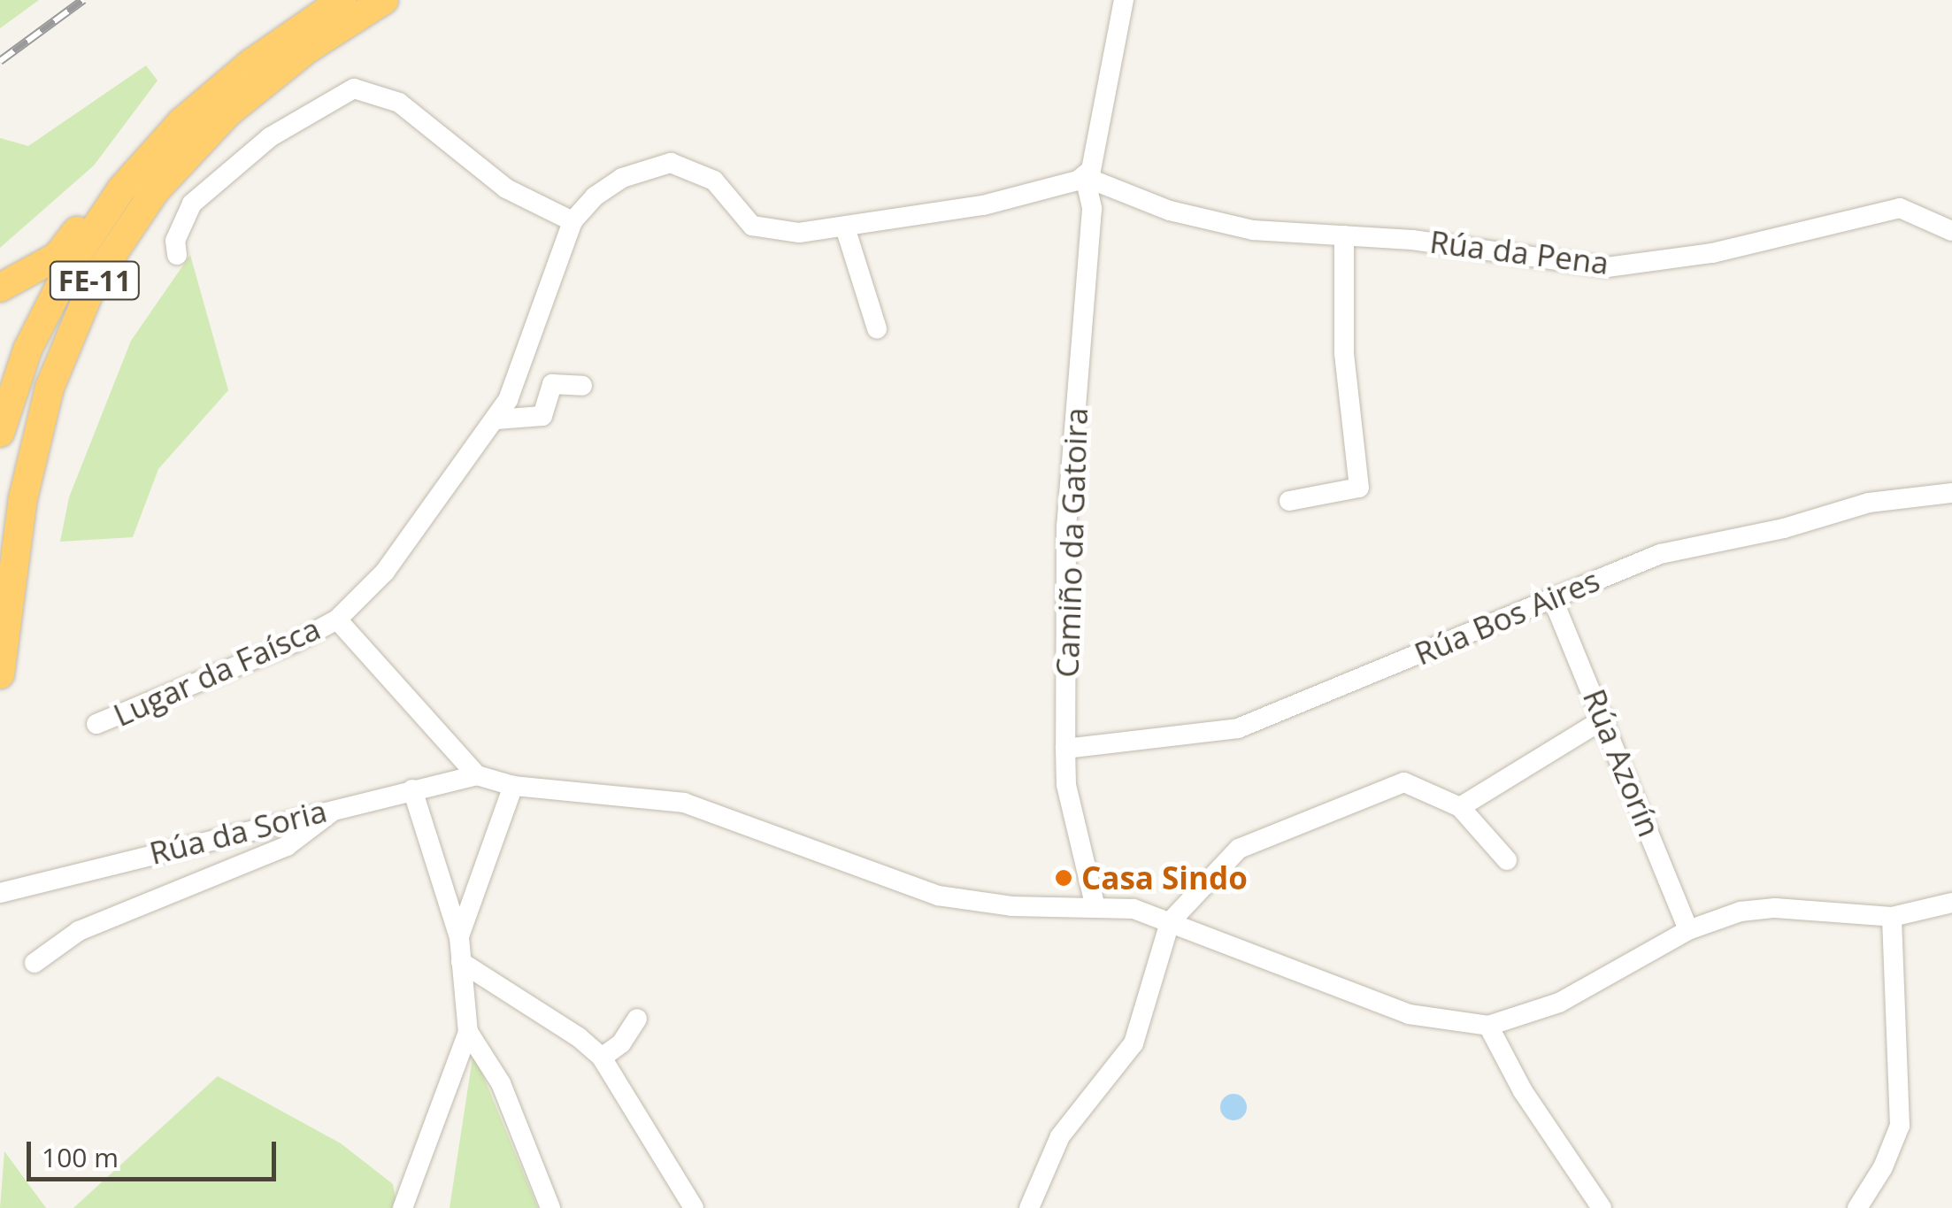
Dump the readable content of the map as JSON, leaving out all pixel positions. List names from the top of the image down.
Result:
{
  "streets": {
    "highway": ["FE-11"],
    "street": [
      "Rúa da Pena",
      "Camiño da Gatoira",
      "Rúa Bos Aires",
      "Lugar da Faísca",
      "Rúa Azorín",
      "Rúa da Soria"
    ]
  },
  "crossings": [
    ["Rúa da Pena", "Camiño da Gatoira"],
    ["Camiño da Gatoira", "Rúa Bos Aires"],
    ["Rúa Bos Aires", "Rúa Azorín"]
  ],
  "places": ["Casa Sindo"],
  "scale_bar": "100 m"
}
